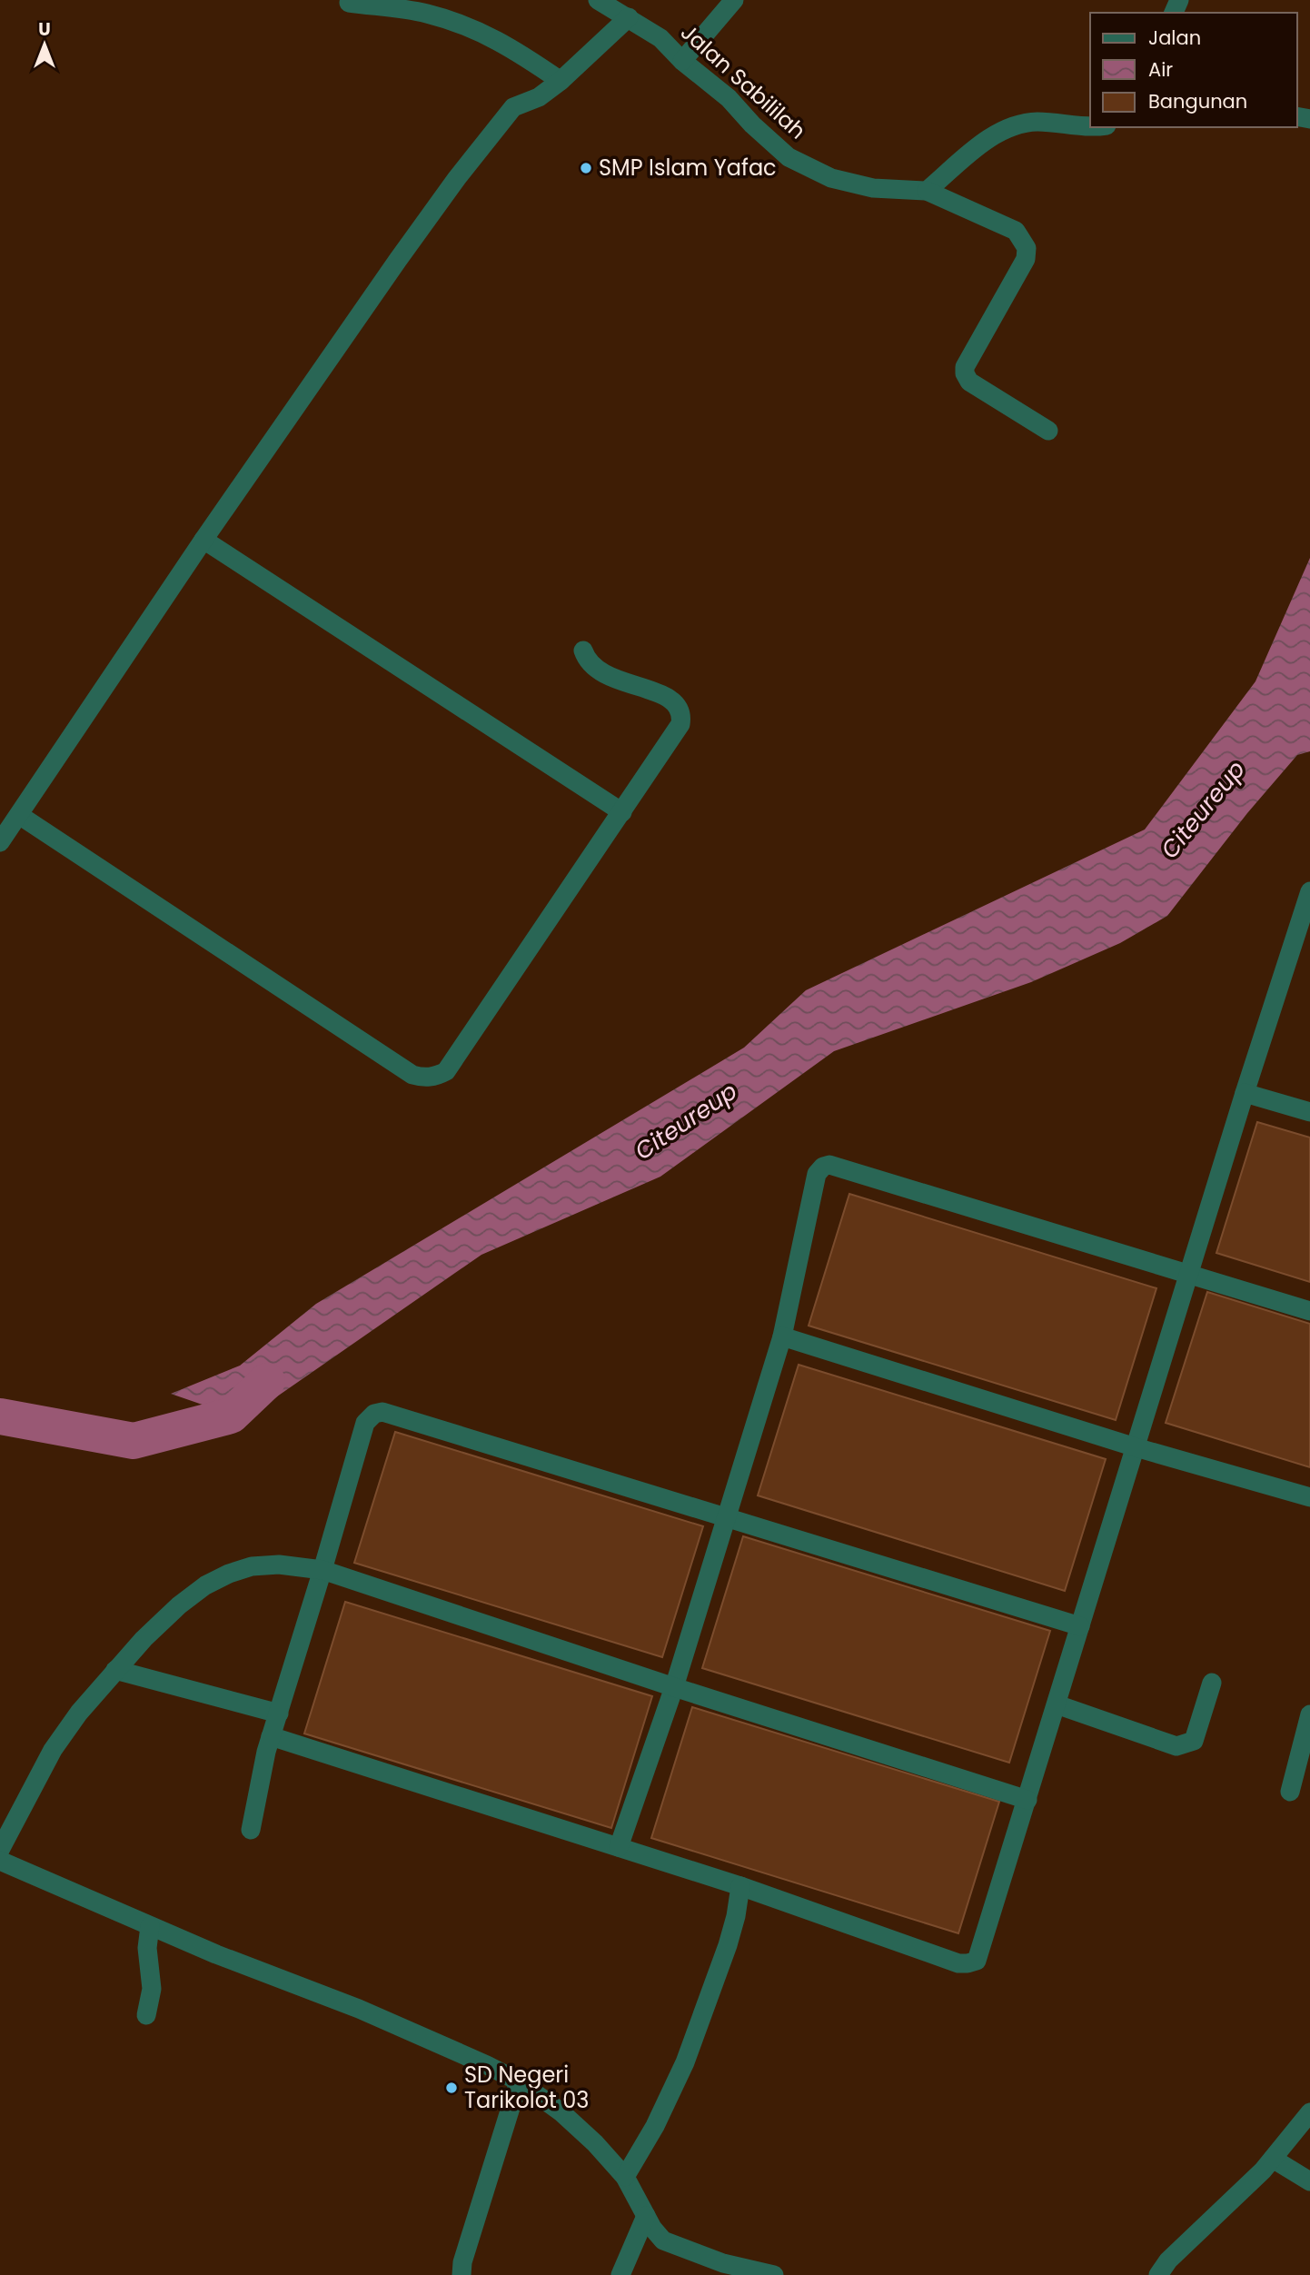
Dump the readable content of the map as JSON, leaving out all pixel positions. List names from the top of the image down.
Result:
{
  "streets": {
    "street": ["Jalan Sabililah"]
  },
  "water": ["Citeureup"],
  "places": ["SMP Islam Yafac", "SD Negeri Tarikolot 03"],
  "legend": ["Jalan", "Air", "Bangunan"],
  "north": "top"
}
